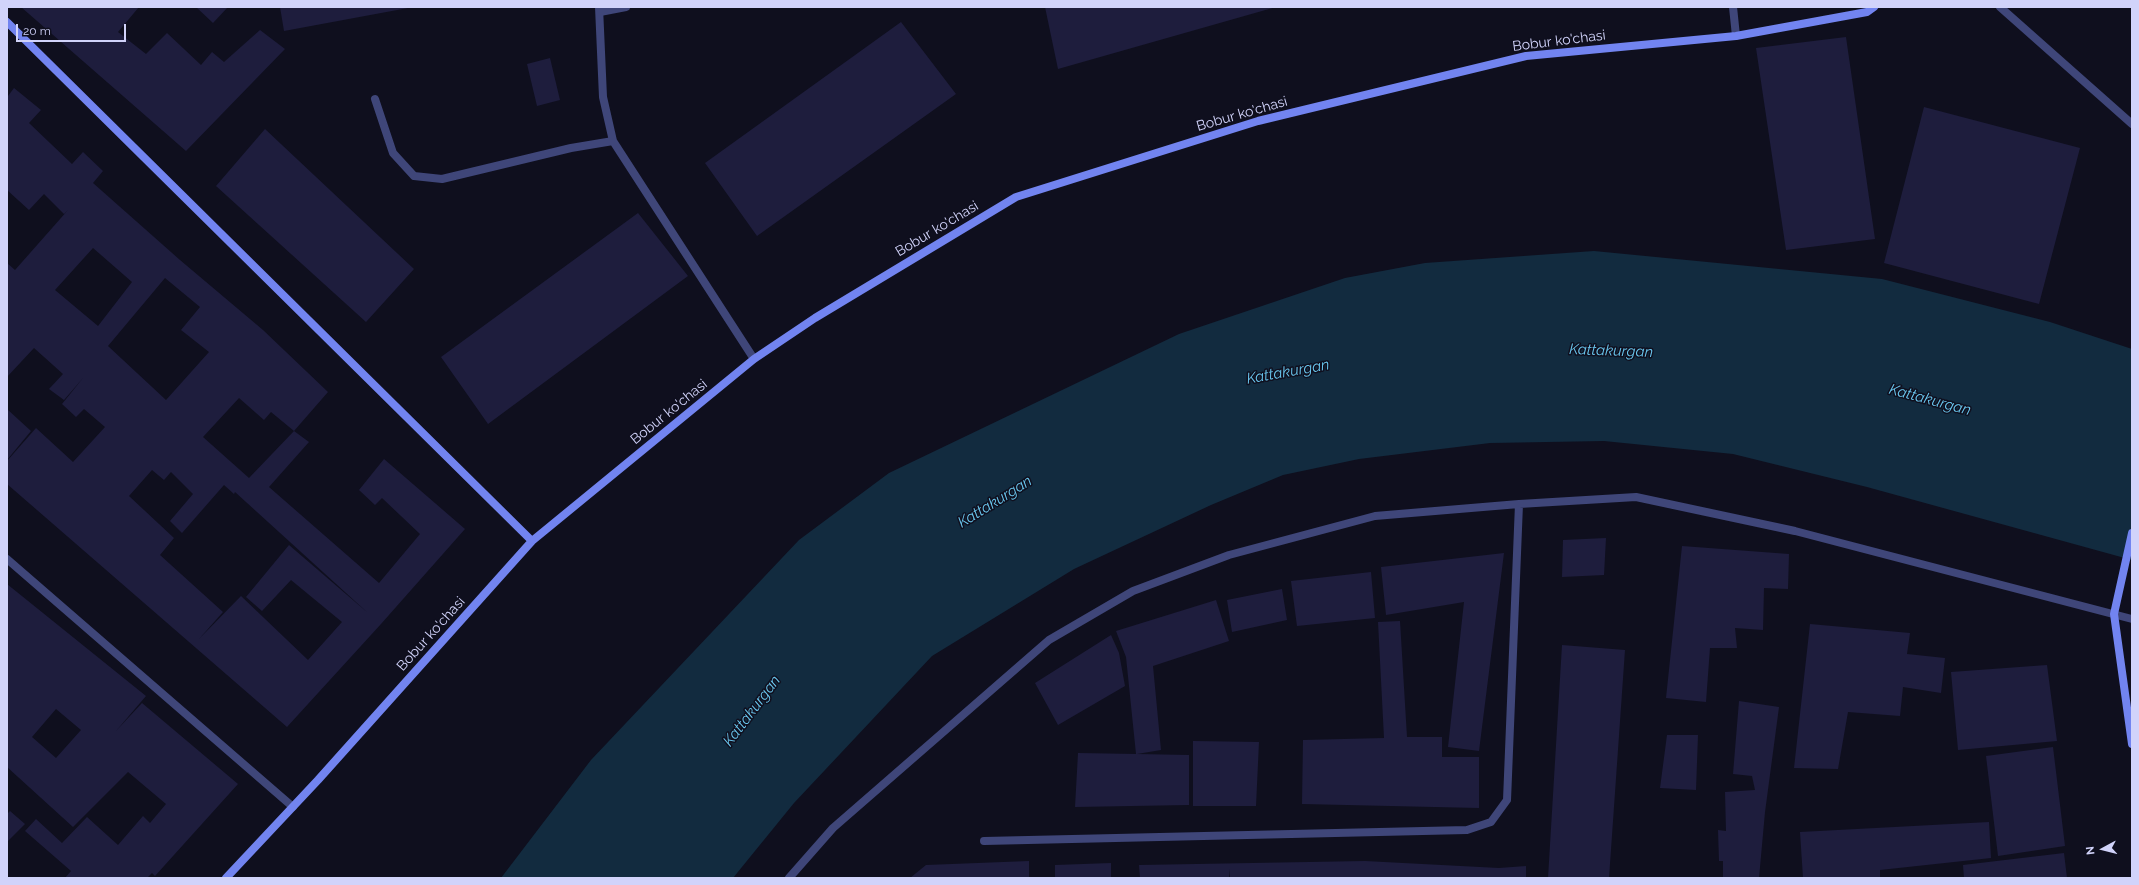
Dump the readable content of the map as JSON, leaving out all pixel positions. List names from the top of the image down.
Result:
{
  "streets": {
    "street": ["Bobur ko'chasi"]
  },
  "water": ["Kattakurgan"],
  "scale_bar": "20 m",
  "north": "left"
}
